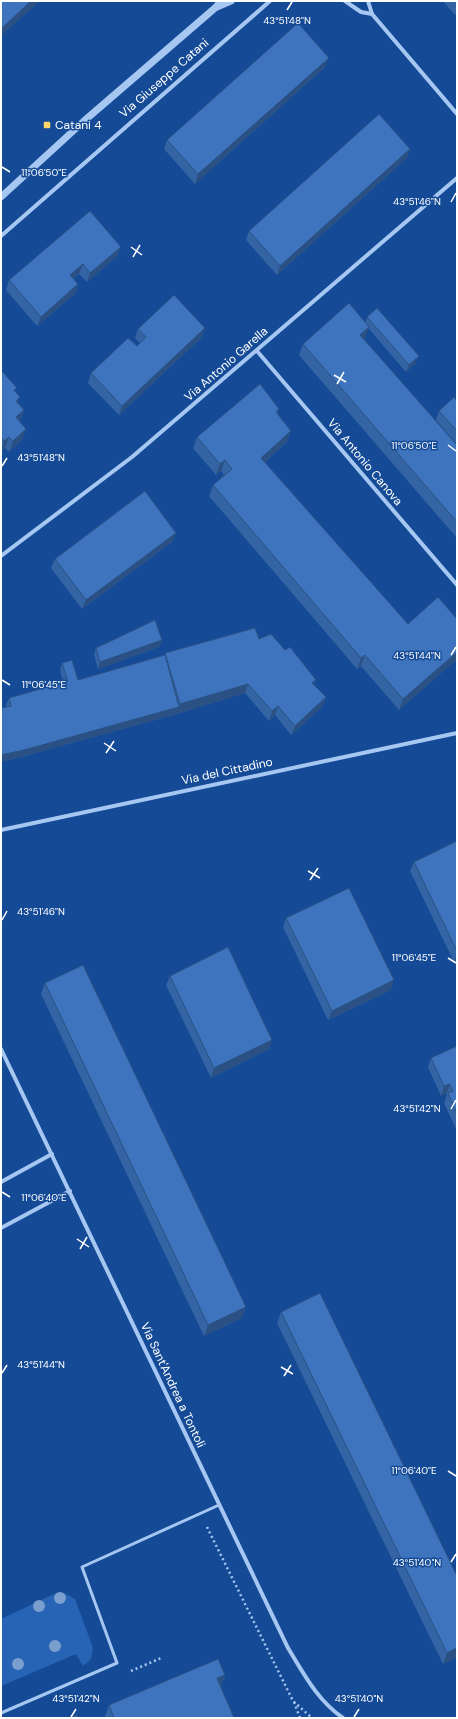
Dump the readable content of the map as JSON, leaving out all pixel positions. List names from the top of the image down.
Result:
{
  "streets": {
    "street": [
      "Via Giuseppe Catani",
      "Via Antonio Garella",
      "Via Antonio Canova",
      "Via del Cittadino",
      "Via Sant'Andrea a Tontoli"
    ]
  },
  "crossings": [
    ["Via Antonio Garella", "Via Antonio Canova"]
  ],
  "places": {
    "transit": ["Catani 4"]
  },
  "coordinates": [
    "43°51'48\"N",
    "11°06'50\"E",
    "43°51'46\"N",
    "43°51'44\"N",
    "11°06'45\"E",
    "43°51'42\"N",
    "11°06'40\"E",
    "43°51'40\"N"
  ]
}
